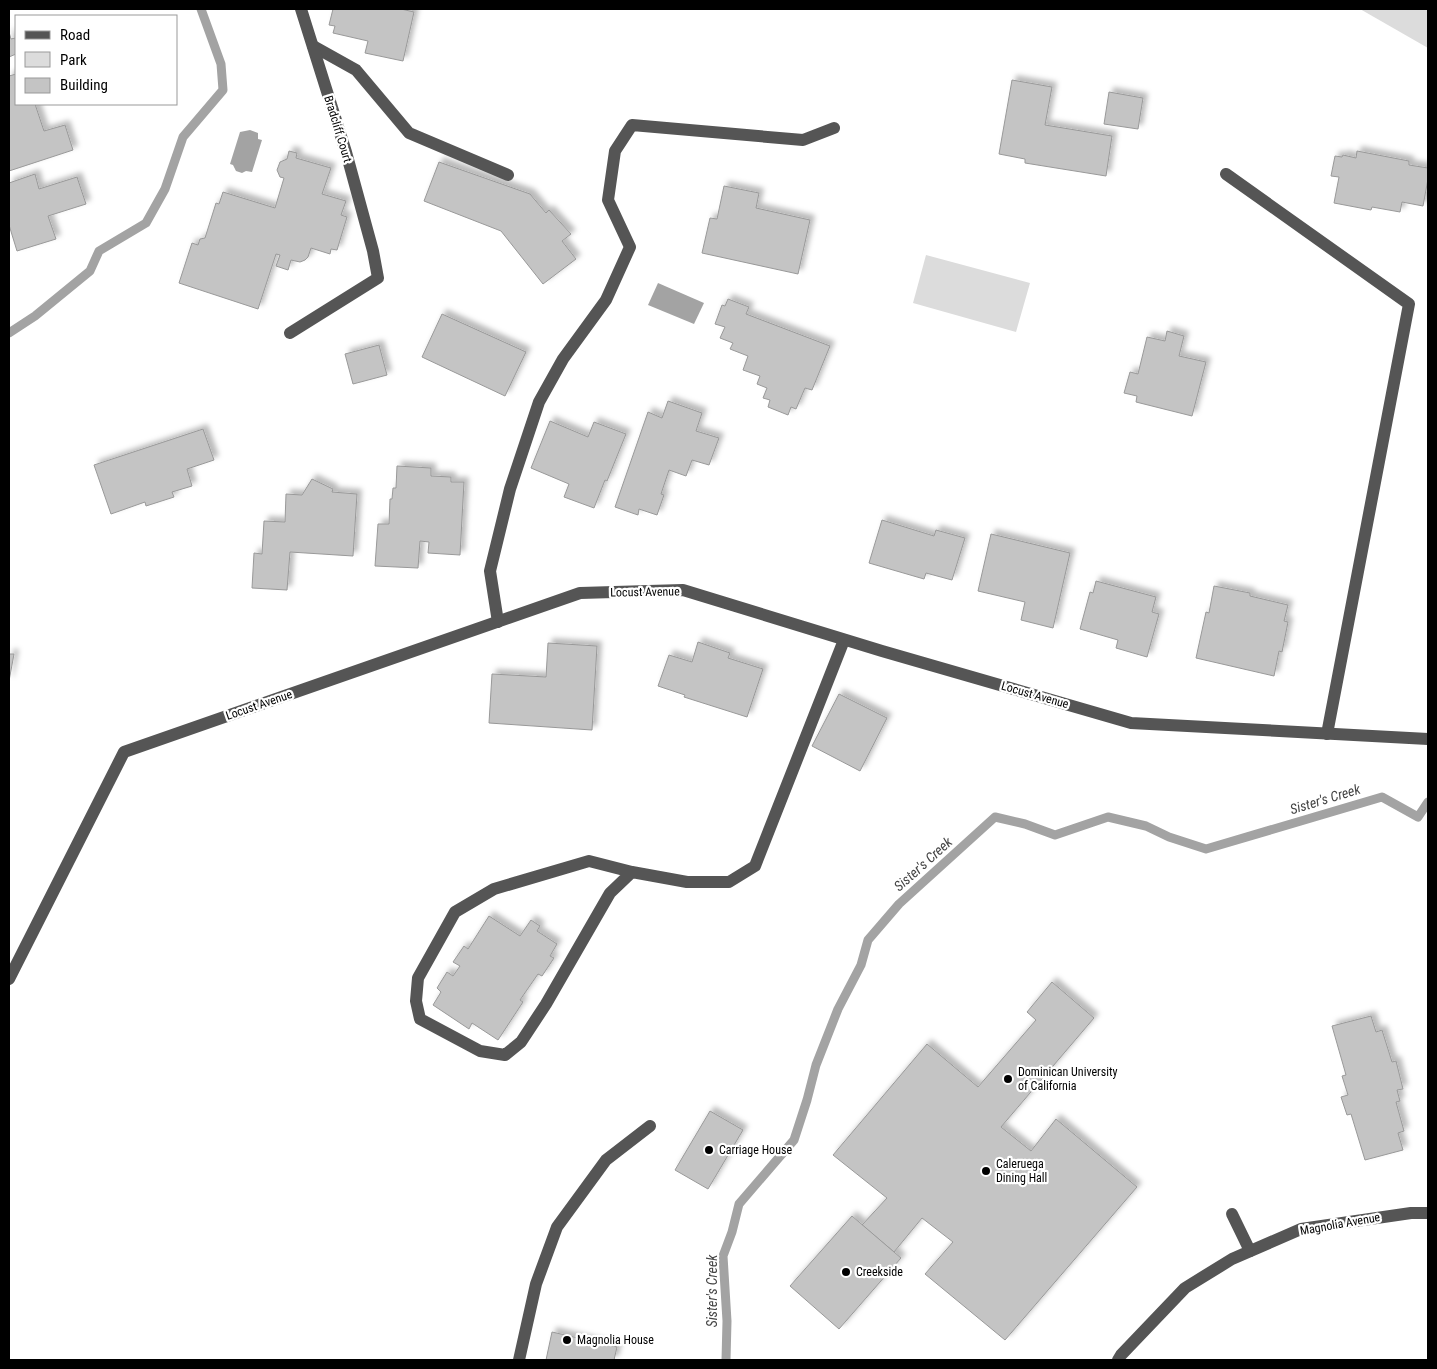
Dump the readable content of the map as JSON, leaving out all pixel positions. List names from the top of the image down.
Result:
{
  "streets": {
    "street": ["Bradcliff Court", "Locust Avenue", "Magnolia Avenue"]
  },
  "water": ["Sister's Creek"],
  "places": [
    "Dominican University of California",
    "Carriage House",
    "Caleruega Dining Hall",
    "Creekside",
    "Magnolia House"
  ],
  "legend": ["Road", "Park", "Building"]
}
